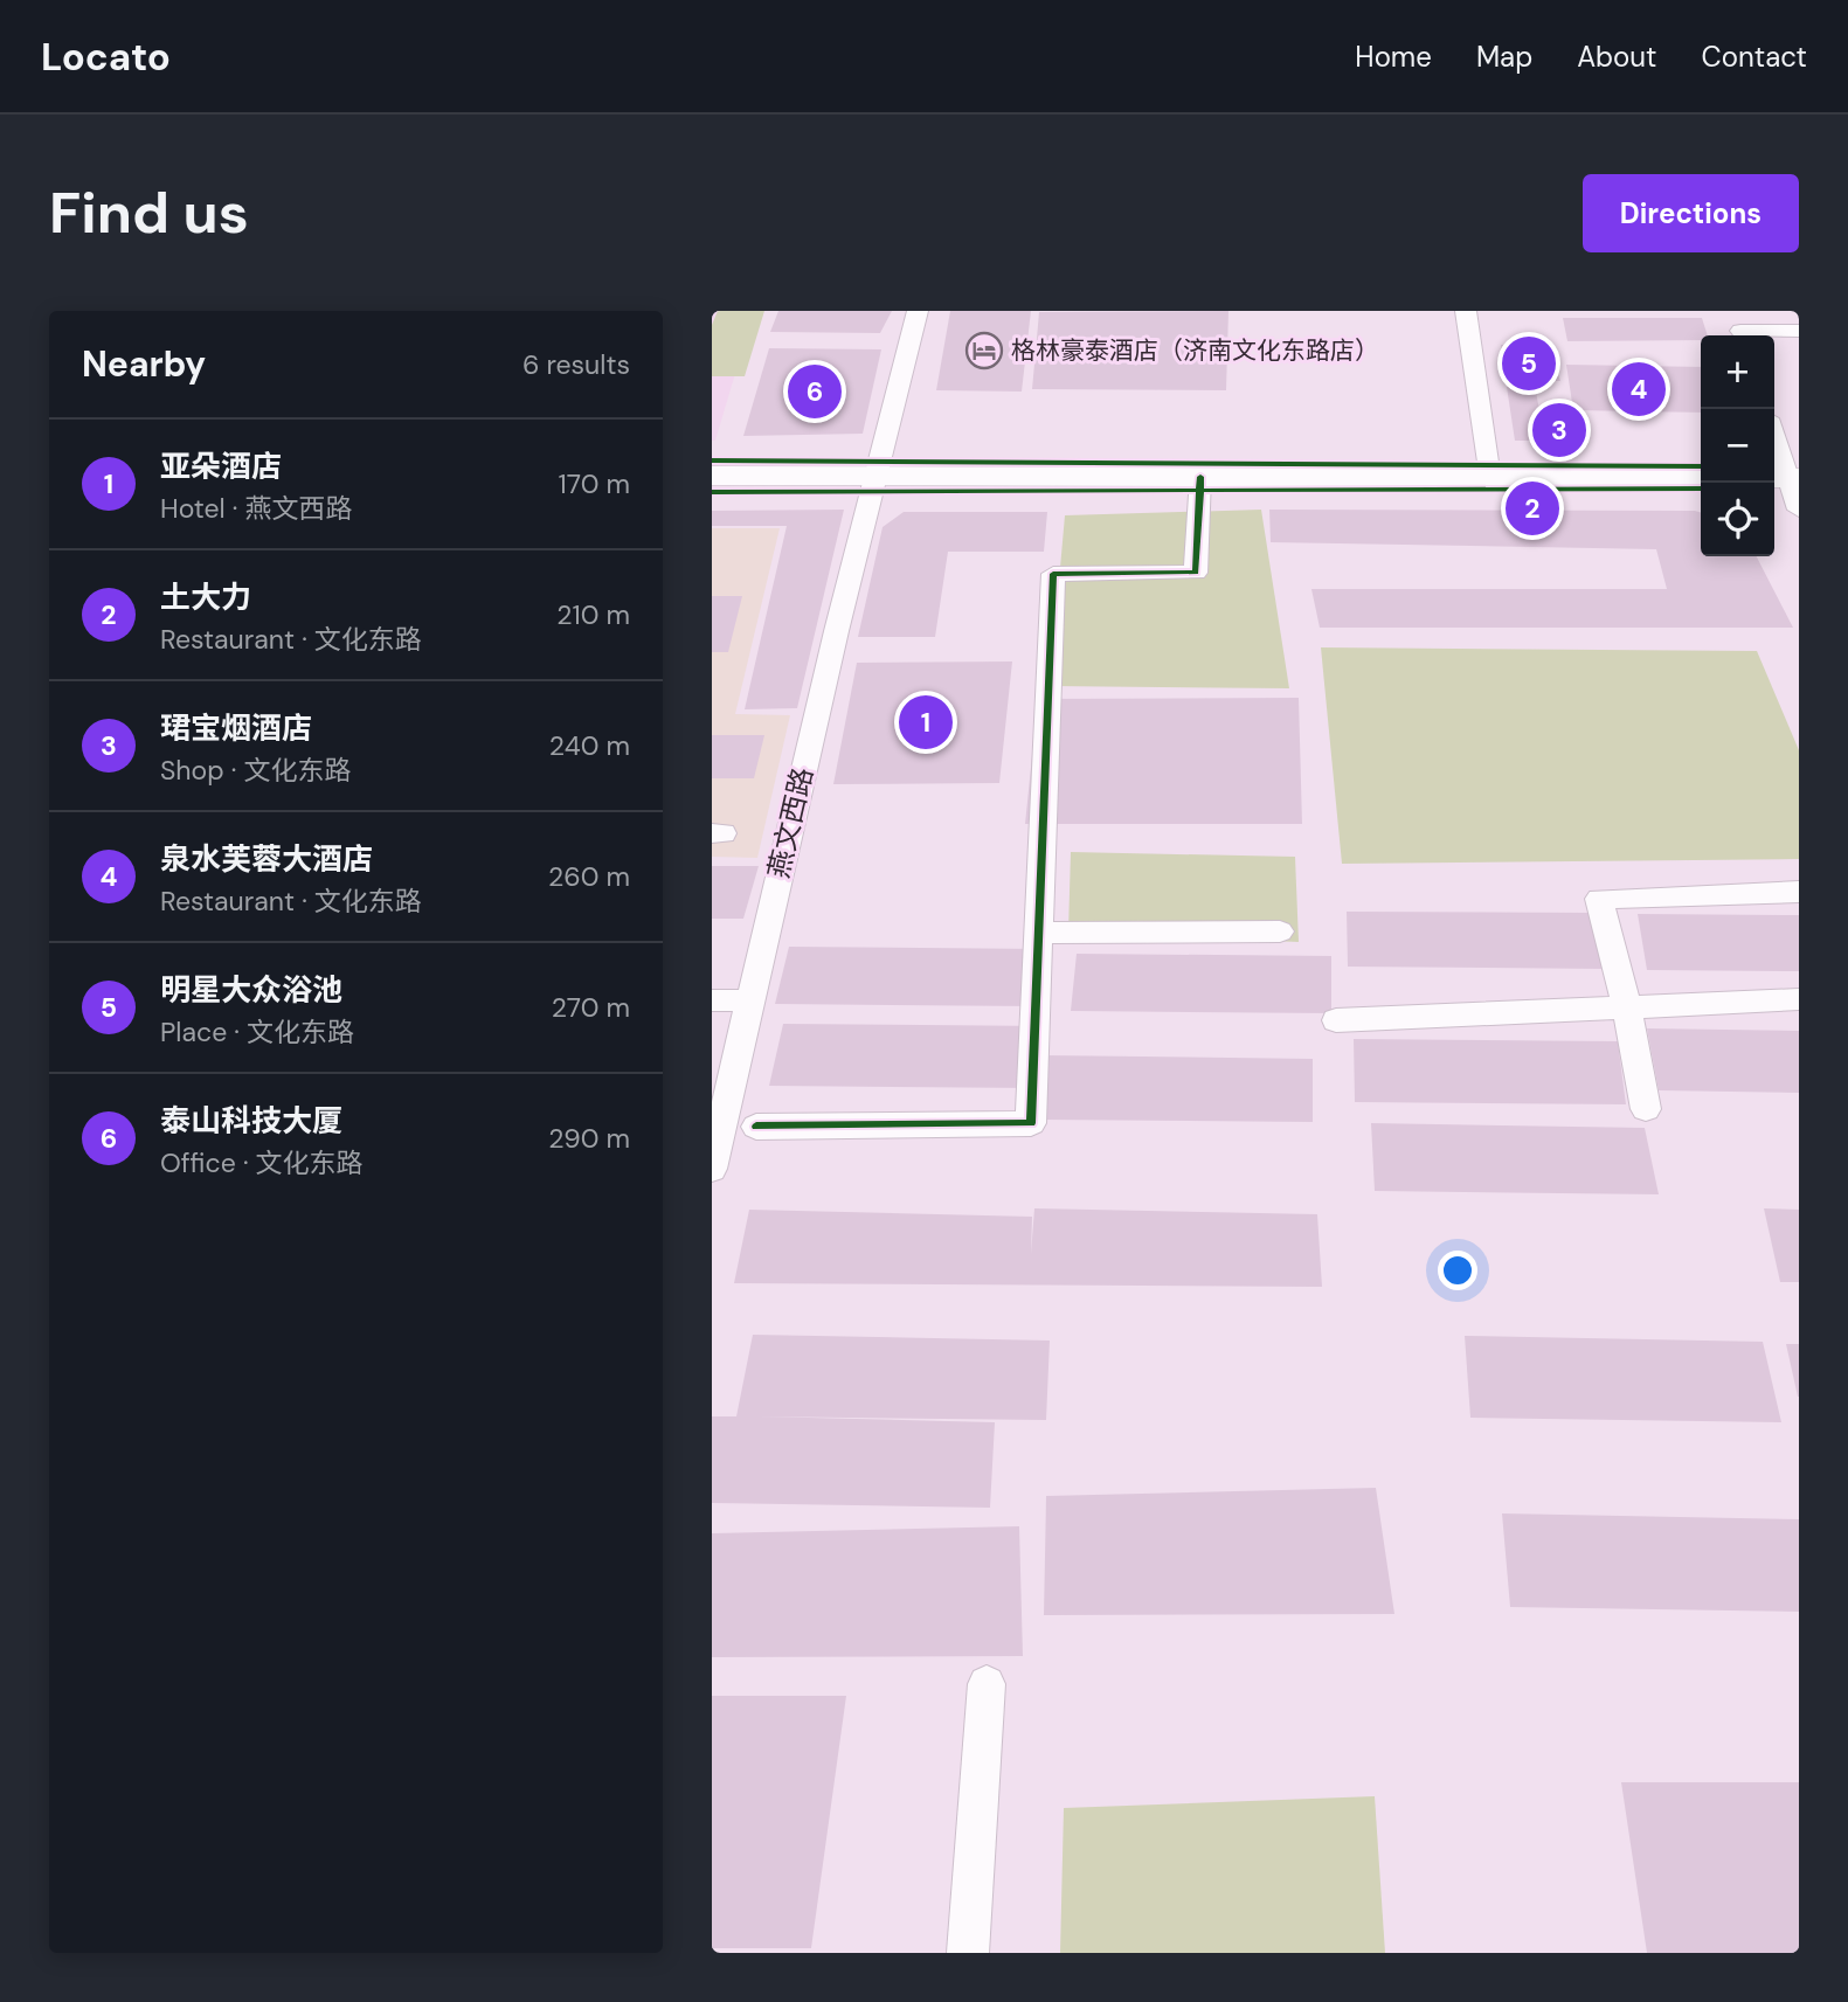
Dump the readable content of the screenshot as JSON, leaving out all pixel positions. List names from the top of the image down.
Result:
{
  "streets": {
    "street": ["燕文西路"]
  },
  "places": {
    "hotel": ["格林豪泰酒店（济南文化东路店）"]
  },
  "page": {
    "header": "Locato",
    "nav": [
      "Home",
      "Map",
      "About",
      "Contact"
    ],
    "buttons": "Directions",
    "title": "Find us",
    "heading": ["Nearby", "6 results"],
    "pins": [
      "5",
      "4",
      "6",
      "3",
      "2",
      "1"
    ],
    "map_buttons": ["+", "−"],
    "list": [
      {
        "mark": "1",
        "name": "亚朵酒店",
        "note": "Hotel · 燕文西路",
        "value": "170 m"
      },
      {
        "mark": "2",
        "name": "土大力",
        "note": "Restaurant · 文化东路",
        "value": "210 m"
      },
      {
        "mark": "3",
        "name": "珺宝烟酒店",
        "note": "Shop · 文化东路",
        "value": "240 m"
      },
      {
        "mark": "4",
        "name": "泉水芙蓉大酒店",
        "note": "Restaurant · 文化东路",
        "value": "260 m"
      },
      {
        "mark": "5",
        "name": "明星大众浴池",
        "note": "Place · 文化东路",
        "value": "270 m"
      },
      {
        "mark": "6",
        "name": "泰山科技大厦",
        "note": "Office · 文化东路",
        "value": "290 m"
      }
    ]
  }
}
